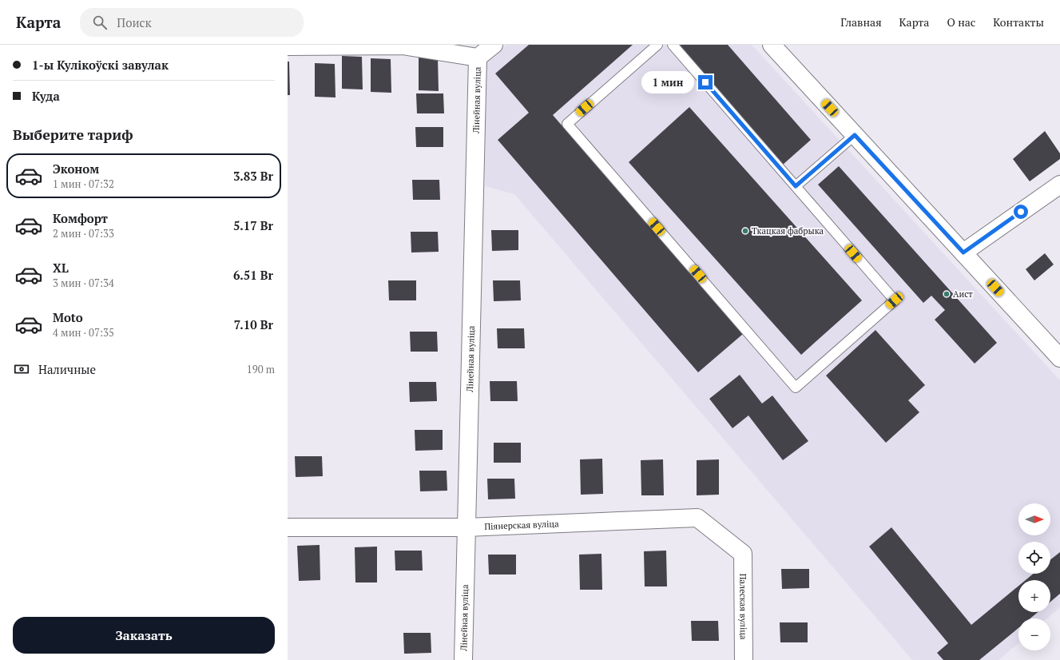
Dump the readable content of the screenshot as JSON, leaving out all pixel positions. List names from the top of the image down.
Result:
{
  "streets": {
    "street": ["Лінейная вуліца", "Піянерская вуліца", "Палеская вуліца"]
  },
  "crossings": [
    ["Лінейная вуліца", "Піянерская вуліца"],
    ["Піянерская вуліца", "Палеская вуліца"]
  ],
  "places": ["Ткацкая фабрыка", "Аист"],
  "north": "right",
  "page": {
    "header": "Карта",
    "search": "Поиск",
    "nav": [
      "Главная",
      "Карта",
      "О нас",
      "Контакты"
    ],
    "banner": ["1-ы Кулікоўскі завулак", "Куда"],
    "bubble": "1 мин",
    "heading": "Выберите тариф",
    "list": [
      {
        "name": "Эконом",
        "note": "1 мин · 07:32",
        "value": "3.83 Br"
      },
      {
        "name": "Комфорт",
        "note": "2 мин · 07:33",
        "value": "5.17 Br"
      },
      {
        "name": "XL",
        "note": "3 мин · 07:34",
        "value": "6.51 Br"
      },
      {
        "name": "Moto",
        "note": "4 мин · 07:35",
        "value": "7.10 Br"
      }
    ],
    "pay": ["Наличные", "190 m"],
    "map_buttons": ["+", "−"],
    "buttons": "Заказать"
  }
}
